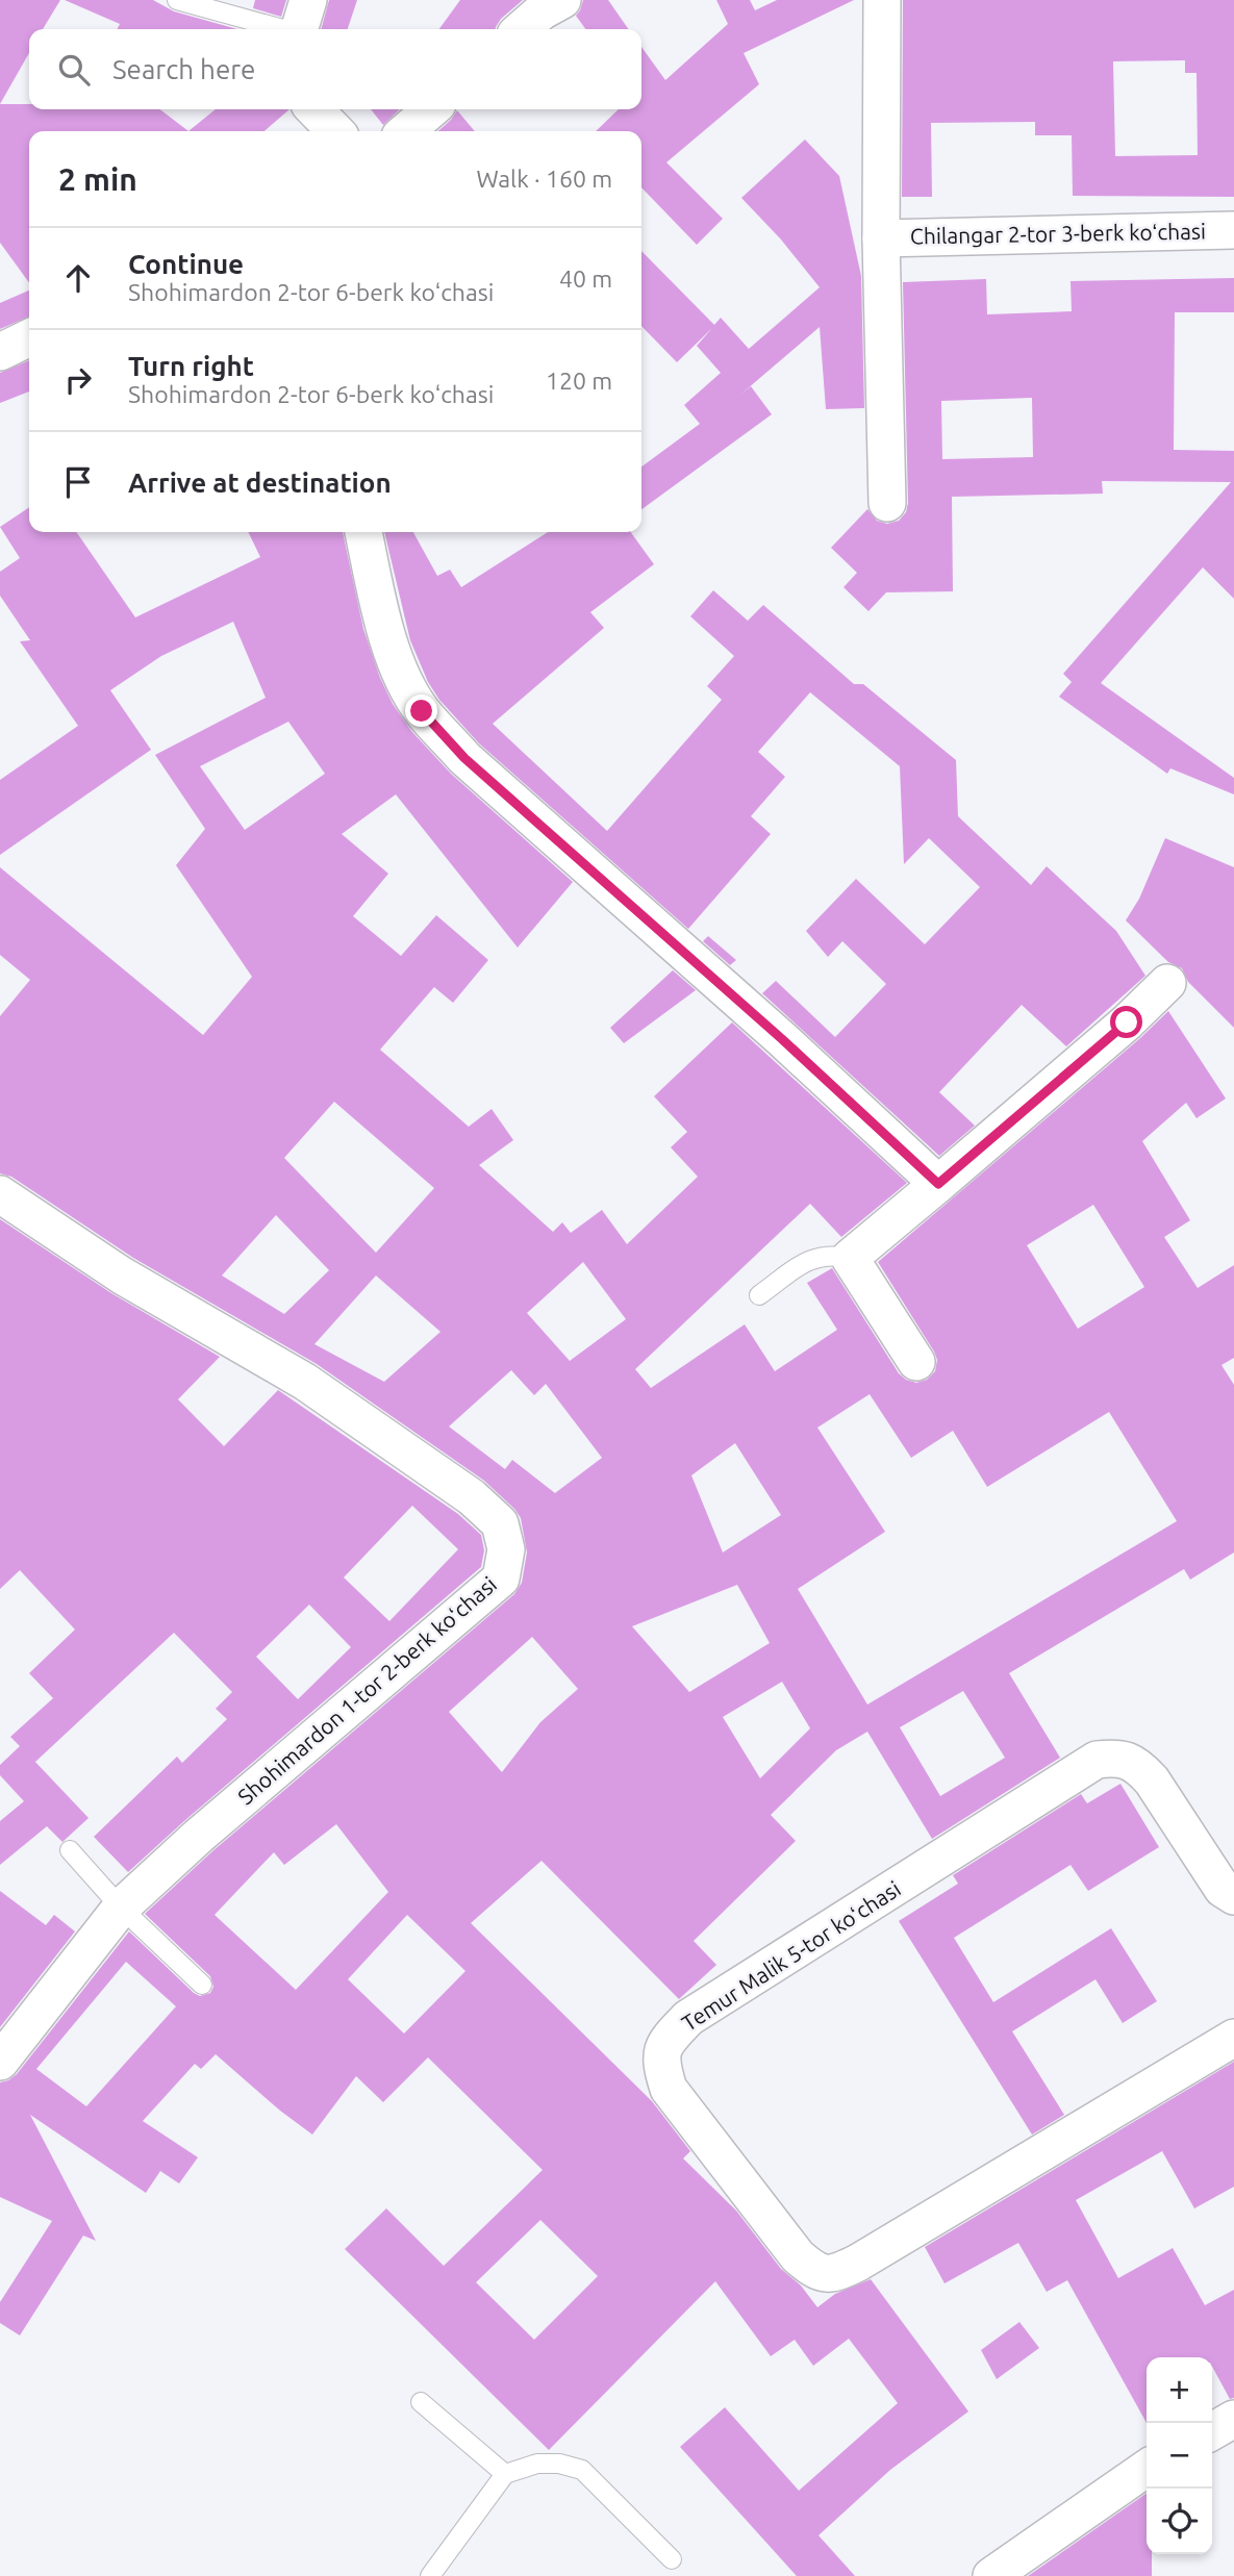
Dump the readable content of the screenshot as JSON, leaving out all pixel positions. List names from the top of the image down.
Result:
{
  "streets": {
    "street": ["Chilangar 2-tor 3-berk koʻchasi", "Shohimardon 1-tor 2-berk koʻchasi", "Temur Malik 5-tor koʻchasi"]
  },
  "page": {
    "search": "Search here",
    "heading": ["2 min", "Walk · 160 m"],
    "list": [
      ["Continue", "Shohimardon 2-tor 6-berk koʻchasi", "40 m"],
      ["Turn right", "Shohimardon 2-tor 6-berk koʻchasi", "120 m"],
      "Arrive at destination"
    ],
    "map_buttons": ["+", "−"]
  }
}
